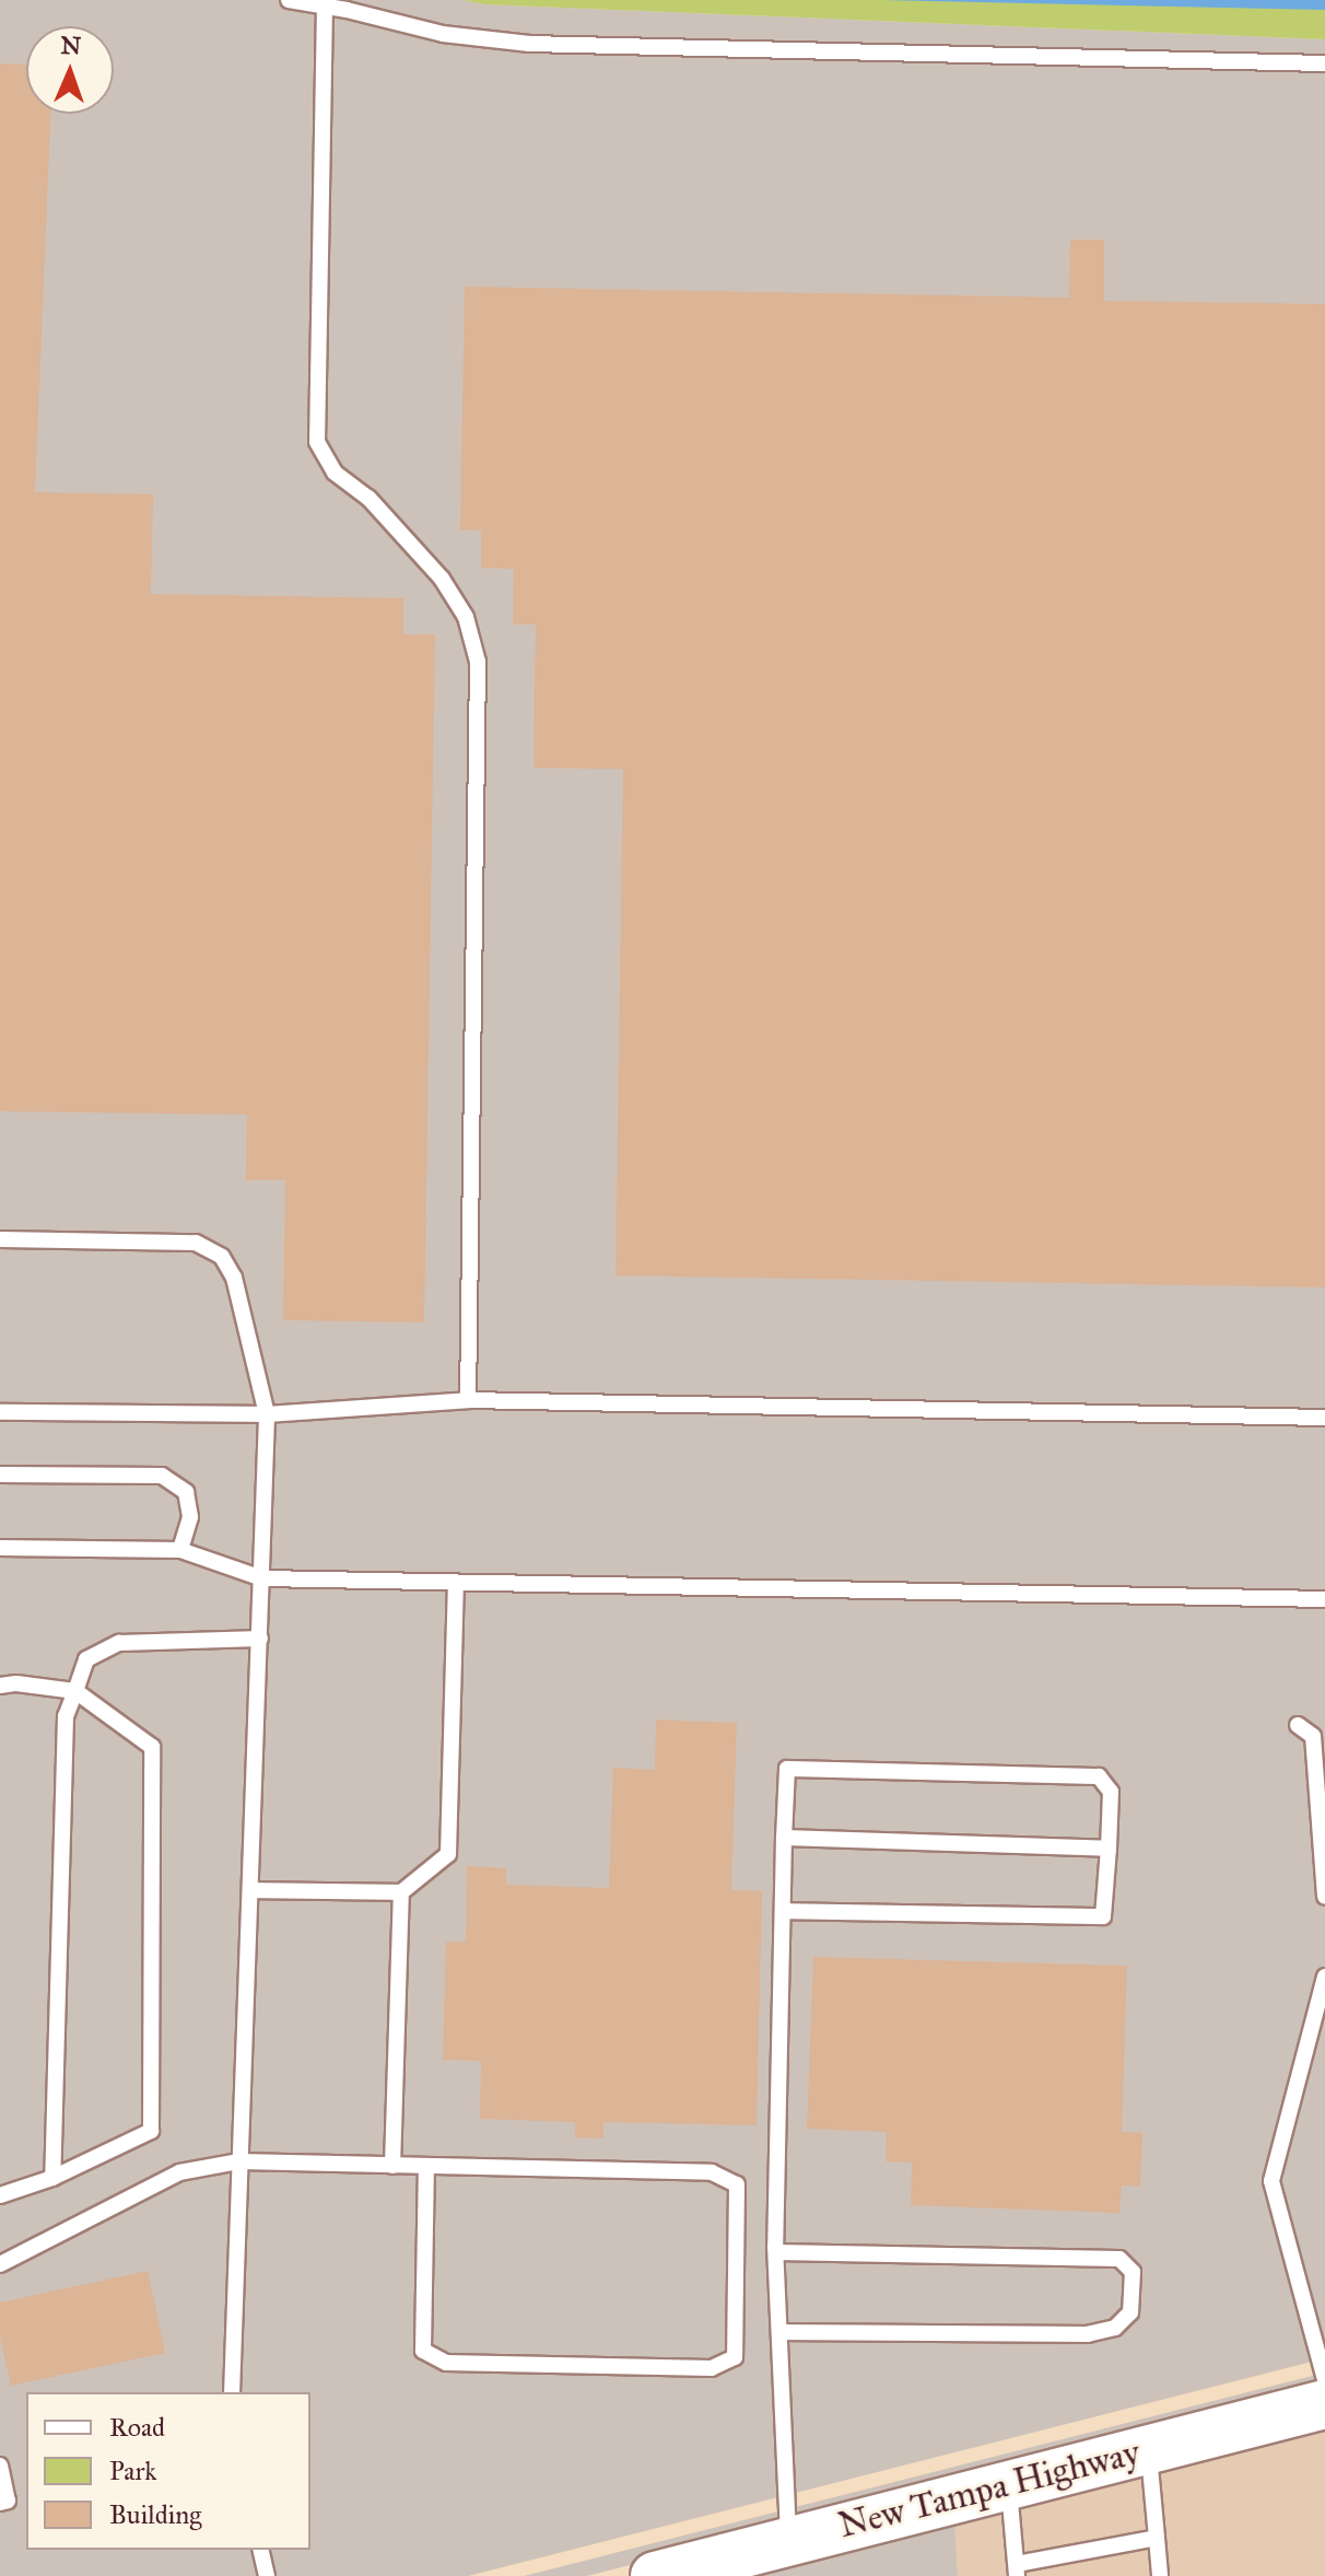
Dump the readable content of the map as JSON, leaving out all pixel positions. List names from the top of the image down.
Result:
{
  "streets": {
    "main road": ["New Tampa Highway"]
  },
  "legend": ["Road", "Park", "Building"],
  "north": "top"
}
